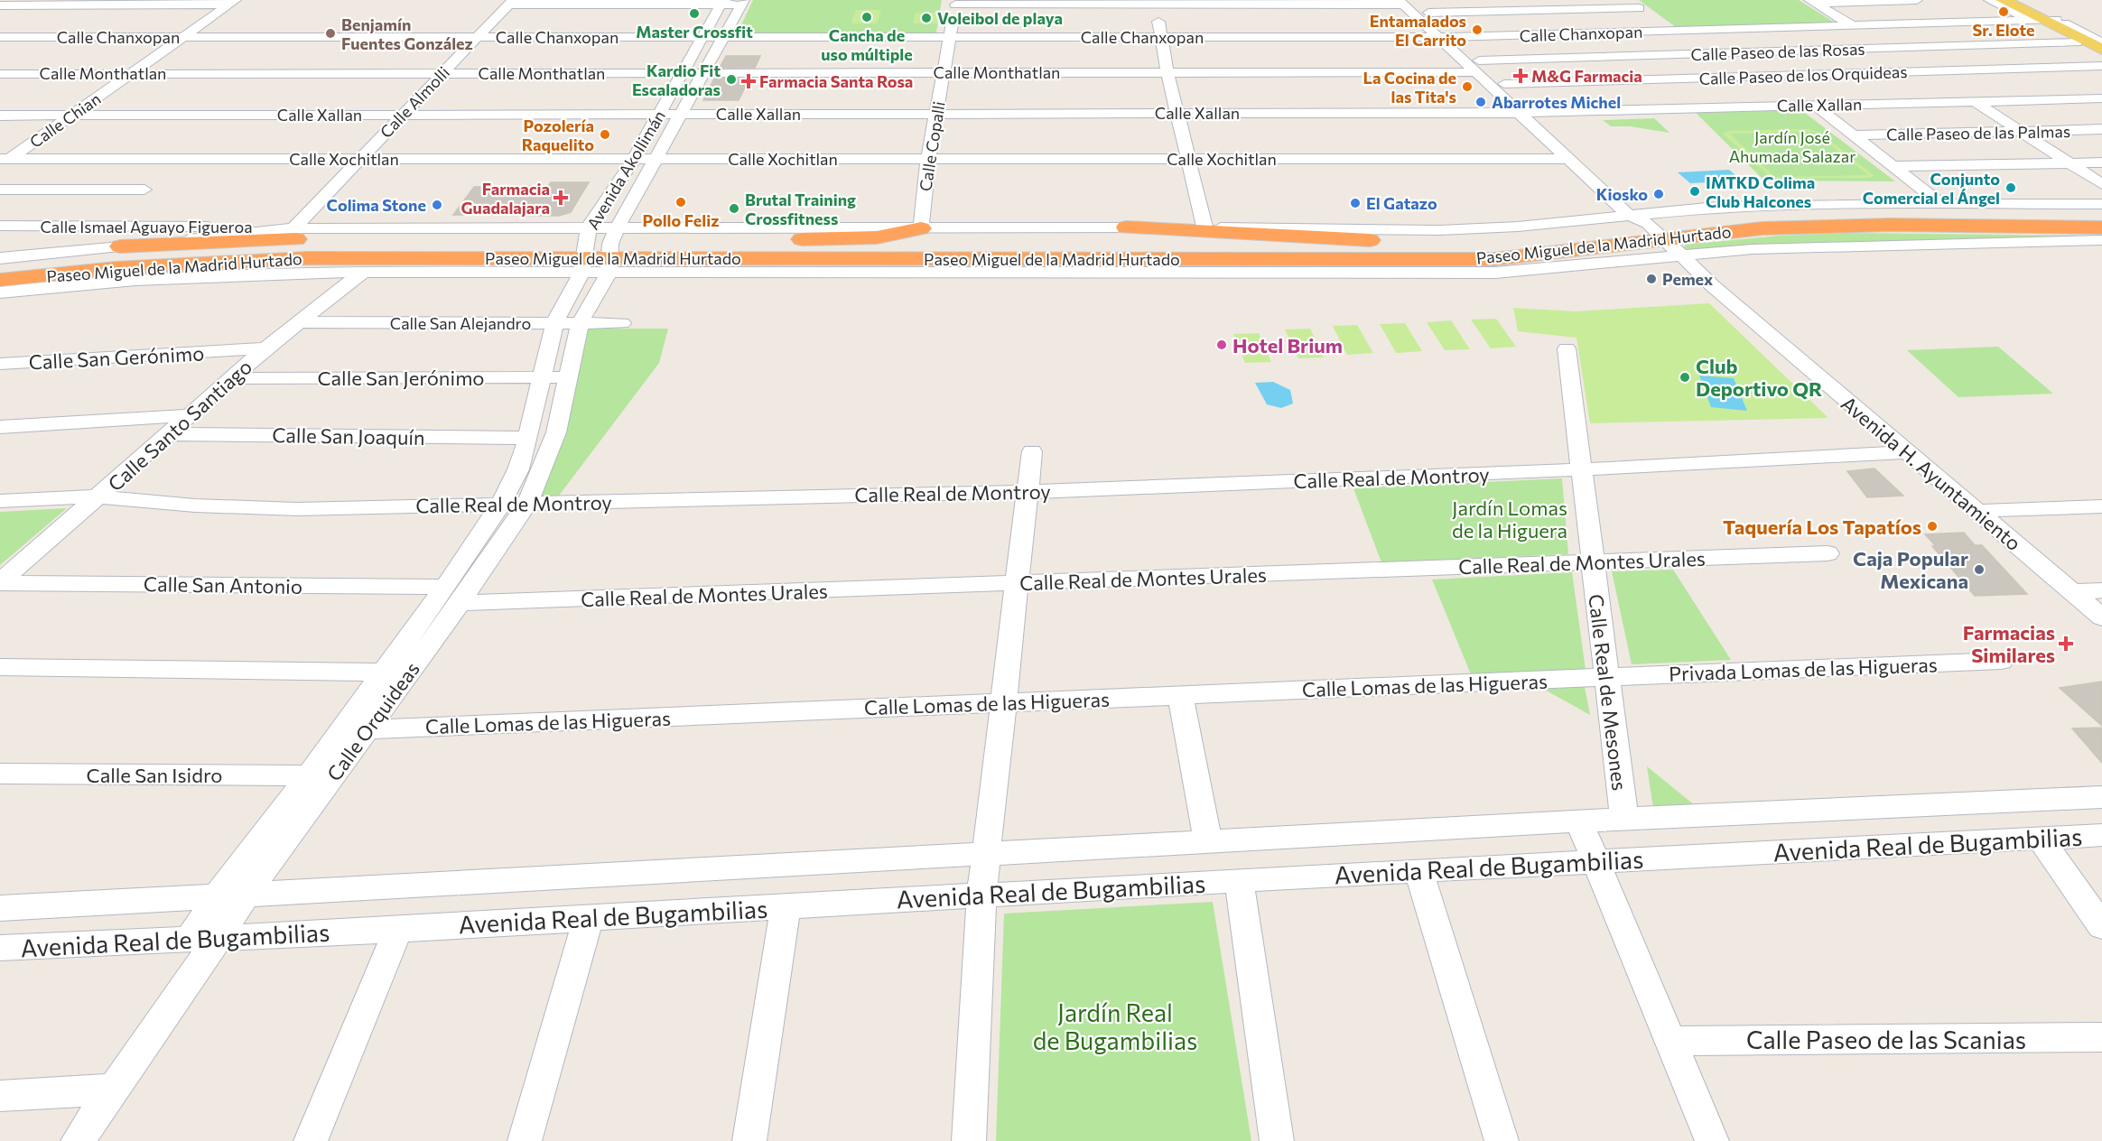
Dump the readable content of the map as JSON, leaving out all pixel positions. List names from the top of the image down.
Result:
{
  "streets": {
    "highway": ["Paseo Miguel de la Madrid Hurtado"],
    "street": [
      "Calle Chanxopan",
      "Calle Paseo de las Rosas",
      "Calle Monthatlan",
      "Calle Paseo de los Orquideas",
      "Calle Almolli",
      "Calle Xallan",
      "Calle Chian",
      "Calle Paseo de las Palmas",
      "Calle Copalli",
      "Calle Xochitlan",
      "Avenida Akollimán",
      "Calle Ismael Aguayo Figueroa",
      "Calle San Alejandro",
      "Calle San Gerónimo",
      "Calle San Jerónimo",
      "Calle Santo Santiago",
      "Calle San Joaquín",
      "Avenida H. Ayuntamiento",
      "Calle Real de Montroy",
      "Calle Real de Montes Urales",
      "Calle San Antonio",
      "Privada Lomas de las Higueras",
      "Calle Lomas de las Higueras",
      "Calle Real de Mesones",
      "Calle Orquideas",
      "Calle San Isidro",
      "Avenida Real de Bugambilias",
      "Calle Paseo de las Scanias"
    ]
  },
  "crossings": [
    ["Calle Chanxopan", "Calle Almolli"],
    ["Calle Chanxopan", "Calle Chian"],
    ["Calle Chanxopan", "Calle Copalli"],
    ["Calle Chanxopan", "Avenida Akollimán"],
    ["Calle Paseo de las Rosas", "Calle Monthatlan"],
    ["Calle Paseo de las Rosas", "Avenida H. Ayuntamiento"],
    ["Calle Monthatlan", "Calle Almolli"],
    ["Calle Monthatlan", "Calle Chian"],
    ["Calle Monthatlan", "Calle Copalli"],
    ["Calle Monthatlan", "Avenida Akollimán"],
    ["Calle Monthatlan", "Avenida H. Ayuntamiento"],
    ["Calle Paseo de los Orquideas", "Avenida H. Ayuntamiento"],
    ["Calle Almolli", "Calle Xallan"],
    ["Calle Almolli", "Calle Xochitlan"],
    ["Calle Almolli", "Calle Ismael Aguayo Figueroa"],
    ["Calle Xallan", "Calle Chian"],
    ["Calle Xallan", "Calle Copalli"],
    ["Calle Xallan", "Avenida Akollimán"],
    ["Calle Xallan", "Avenida H. Ayuntamiento"],
    ["Calle Chian", "Calle Xochitlan"],
    ["Calle Copalli", "Calle Xochitlan"],
    ["Calle Xochitlan", "Avenida Akollimán"],
    ["Avenida Akollimán", "Paseo Miguel de la Madrid Hurtado"],
    ["Avenida Akollimán", "Calle Orquideas"],
    ["Paseo Miguel de la Madrid Hurtado", "Avenida H. Ayuntamiento"],
    ["Paseo Miguel de la Madrid Hurtado", "Calle Orquideas"],
    ["Calle San Alejandro", "Calle Santo Santiago"],
    ["Calle San Alejandro", "Calle Orquideas"],
    ["Calle San Gerónimo", "Calle Santo Santiago"],
    ["Calle San Jerónimo", "Calle Santo Santiago"],
    ["Calle San Jerónimo", "Calle Orquideas"],
    ["Calle Santo Santiago", "Calle San Joaquín"],
    ["Calle Santo Santiago", "Calle Real de Montroy"],
    ["Calle Santo Santiago", "Calle San Antonio"],
    ["Calle San Joaquín", "Calle Orquideas"],
    ["Avenida H. Ayuntamiento", "Calle Real de Montroy"],
    ["Calle Real de Montroy", "Calle Real de Mesones"],
    ["Calle Real de Montroy", "Calle Orquideas"],
    ["Calle Real de Montes Urales", "Calle San Antonio"],
    ["Calle Real de Montes Urales", "Calle Real de Mesones"],
    ["Calle Real de Montes Urales", "Calle Orquideas"],
    ["Calle San Antonio", "Calle Orquideas"],
    ["Privada Lomas de las Higueras", "Calle Lomas de las Higueras"],
    ["Privada Lomas de las Higueras", "Calle Real de Mesones"],
    ["Calle Lomas de las Higueras", "Calle Real de Mesones"],
    ["Calle Lomas de las Higueras", "Calle Orquideas"],
    ["Calle Real de Mesones", "Avenida Real de Bugambilias"],
    ["Calle Orquideas", "Calle San Isidro"],
    ["Calle Orquideas", "Avenida Real de Bugambilias"]
  ],
  "parks": ["Jardín José Ahumada Salazar", "Jardín Lomas de la Higuera", "Jardín Real de Bugambilias"],
  "places": {
    "other": [
      "Sr. Elote",
      "Master Crossfit",
      "Cancha de uso múltiple",
      "Voleibol de playa",
      "Entamalados El Carrito",
      "Benjamín Fuentes González",
      "Kardio Fit Escaladoras",
      "La Cocina de las Tita's",
      "Abarrotes Michel",
      "Pozolería Raquelito",
      "Conjunto Comercial el Ángel",
      "IMTKD Colima Club Halcones",
      "Kiosko",
      "Pollo Feliz",
      "El Gatazo",
      "Colima Stone",
      "Brutal Training Crossfitness",
      "Pemex",
      "Hotel Brium",
      "Club Deportivo QR",
      "Taquería Los Tapatíos",
      "Caja Popular Mexicana"
    ],
    "health": [
      "M&G Farmacia",
      "Farmacia Santa Rosa",
      "Farmacia Guadalajara",
      "Farmacias Similares"
    ]
  }
}
